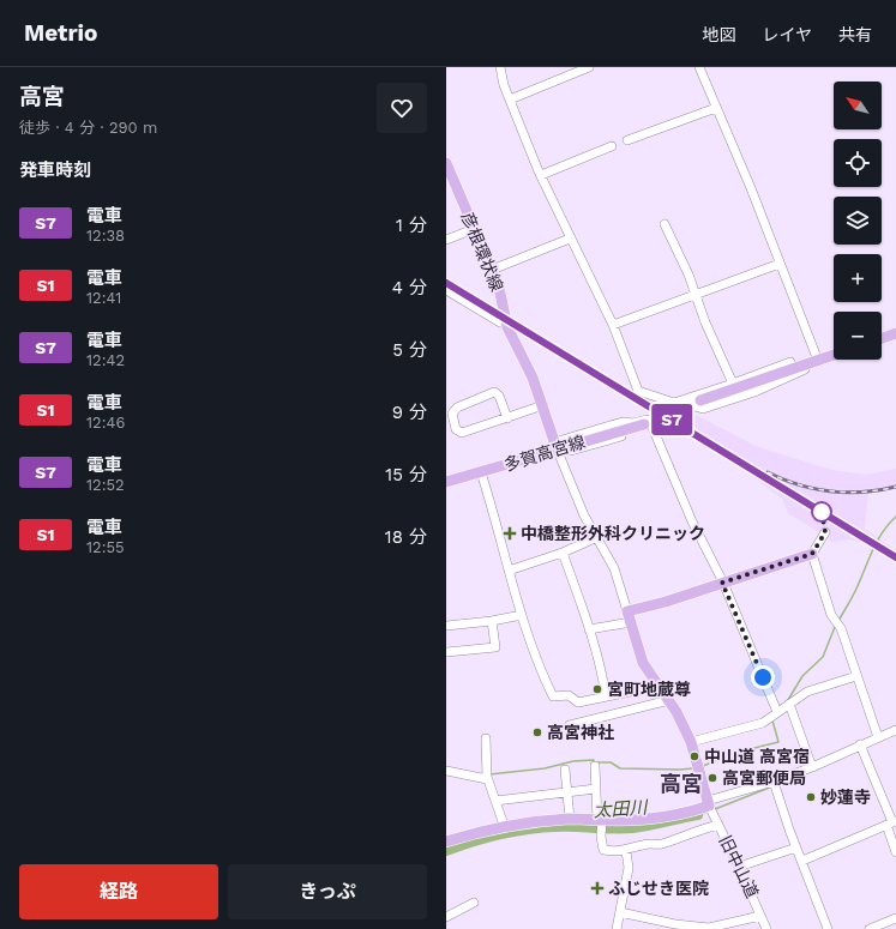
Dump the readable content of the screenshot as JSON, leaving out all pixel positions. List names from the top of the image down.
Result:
{
  "streets": {
    "main road": ["彦根環状線", "多賀高宮線"],
    "street": ["旧中山道"]
  },
  "crossings": [
    ["彦根環状線", "多賀高宮線"]
  ],
  "districts": ["高宮"],
  "water": ["太田川"],
  "places": {
    "health": ["中橋整形外科クリニック", "ふじせき医院"],
    "other": [
      "宮町地蔵尊",
      "高宮神社",
      "中山道 高宮宿",
      "高宮郵便局",
      "妙蓮寺"
    ]
  },
  "north": "top left",
  "page": {
    "header": "Metrio",
    "nav": ["地図", "レイヤ", "共有"],
    "heading": [
      ["高宮", "徒歩 · 4 分 · 290 m"],
      "発車時刻"
    ],
    "on_map": "S7",
    "map_buttons": ["+", "−"],
    "list": [
      {
        "mark": "S7",
        "name": "電車",
        "note": "12:38",
        "value": "1 分"
      },
      {
        "mark": "S1",
        "name": "電車",
        "note": "12:41",
        "value": "4 分"
      },
      {
        "mark": "S7",
        "name": "電車",
        "note": "12:42",
        "value": "5 分"
      },
      {
        "mark": "S1",
        "name": "電車",
        "note": "12:46",
        "value": "9 分"
      },
      {
        "mark": "S7",
        "name": "電車",
        "note": "12:52",
        "value": "15 分"
      },
      {
        "mark": "S1",
        "name": "電車",
        "note": "12:55",
        "value": "18 分"
      }
    ],
    "buttons": ["経路", "きっぷ"]
  }
}
